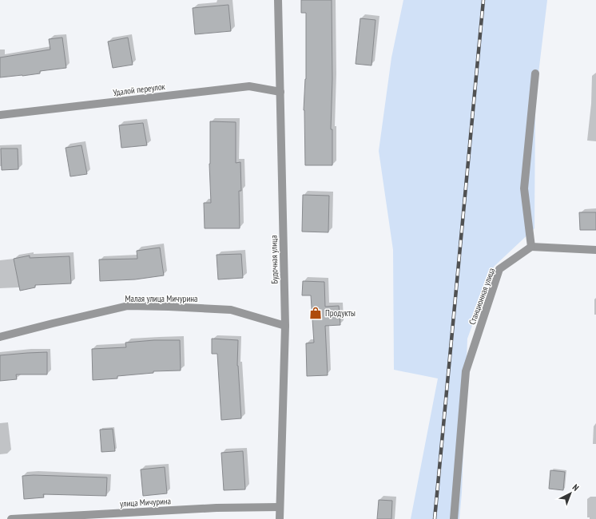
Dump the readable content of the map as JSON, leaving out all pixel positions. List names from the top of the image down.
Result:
{
  "streets": {
    "street": [
      "Удалой переулок",
      "Будочная улица",
      "Станционная улица",
      "Малая улица Мичурина",
      "улица Мичурина"
    ]
  },
  "crossings": [
    ["Удалой переулок", "Будочная улица"],
    ["Будочная улица", "Малая улица Мичурина"],
    ["Будочная улица", "улица Мичурина"]
  ],
  "places": {
    "shop": ["Продукты"]
  },
  "north": "top right"
}
